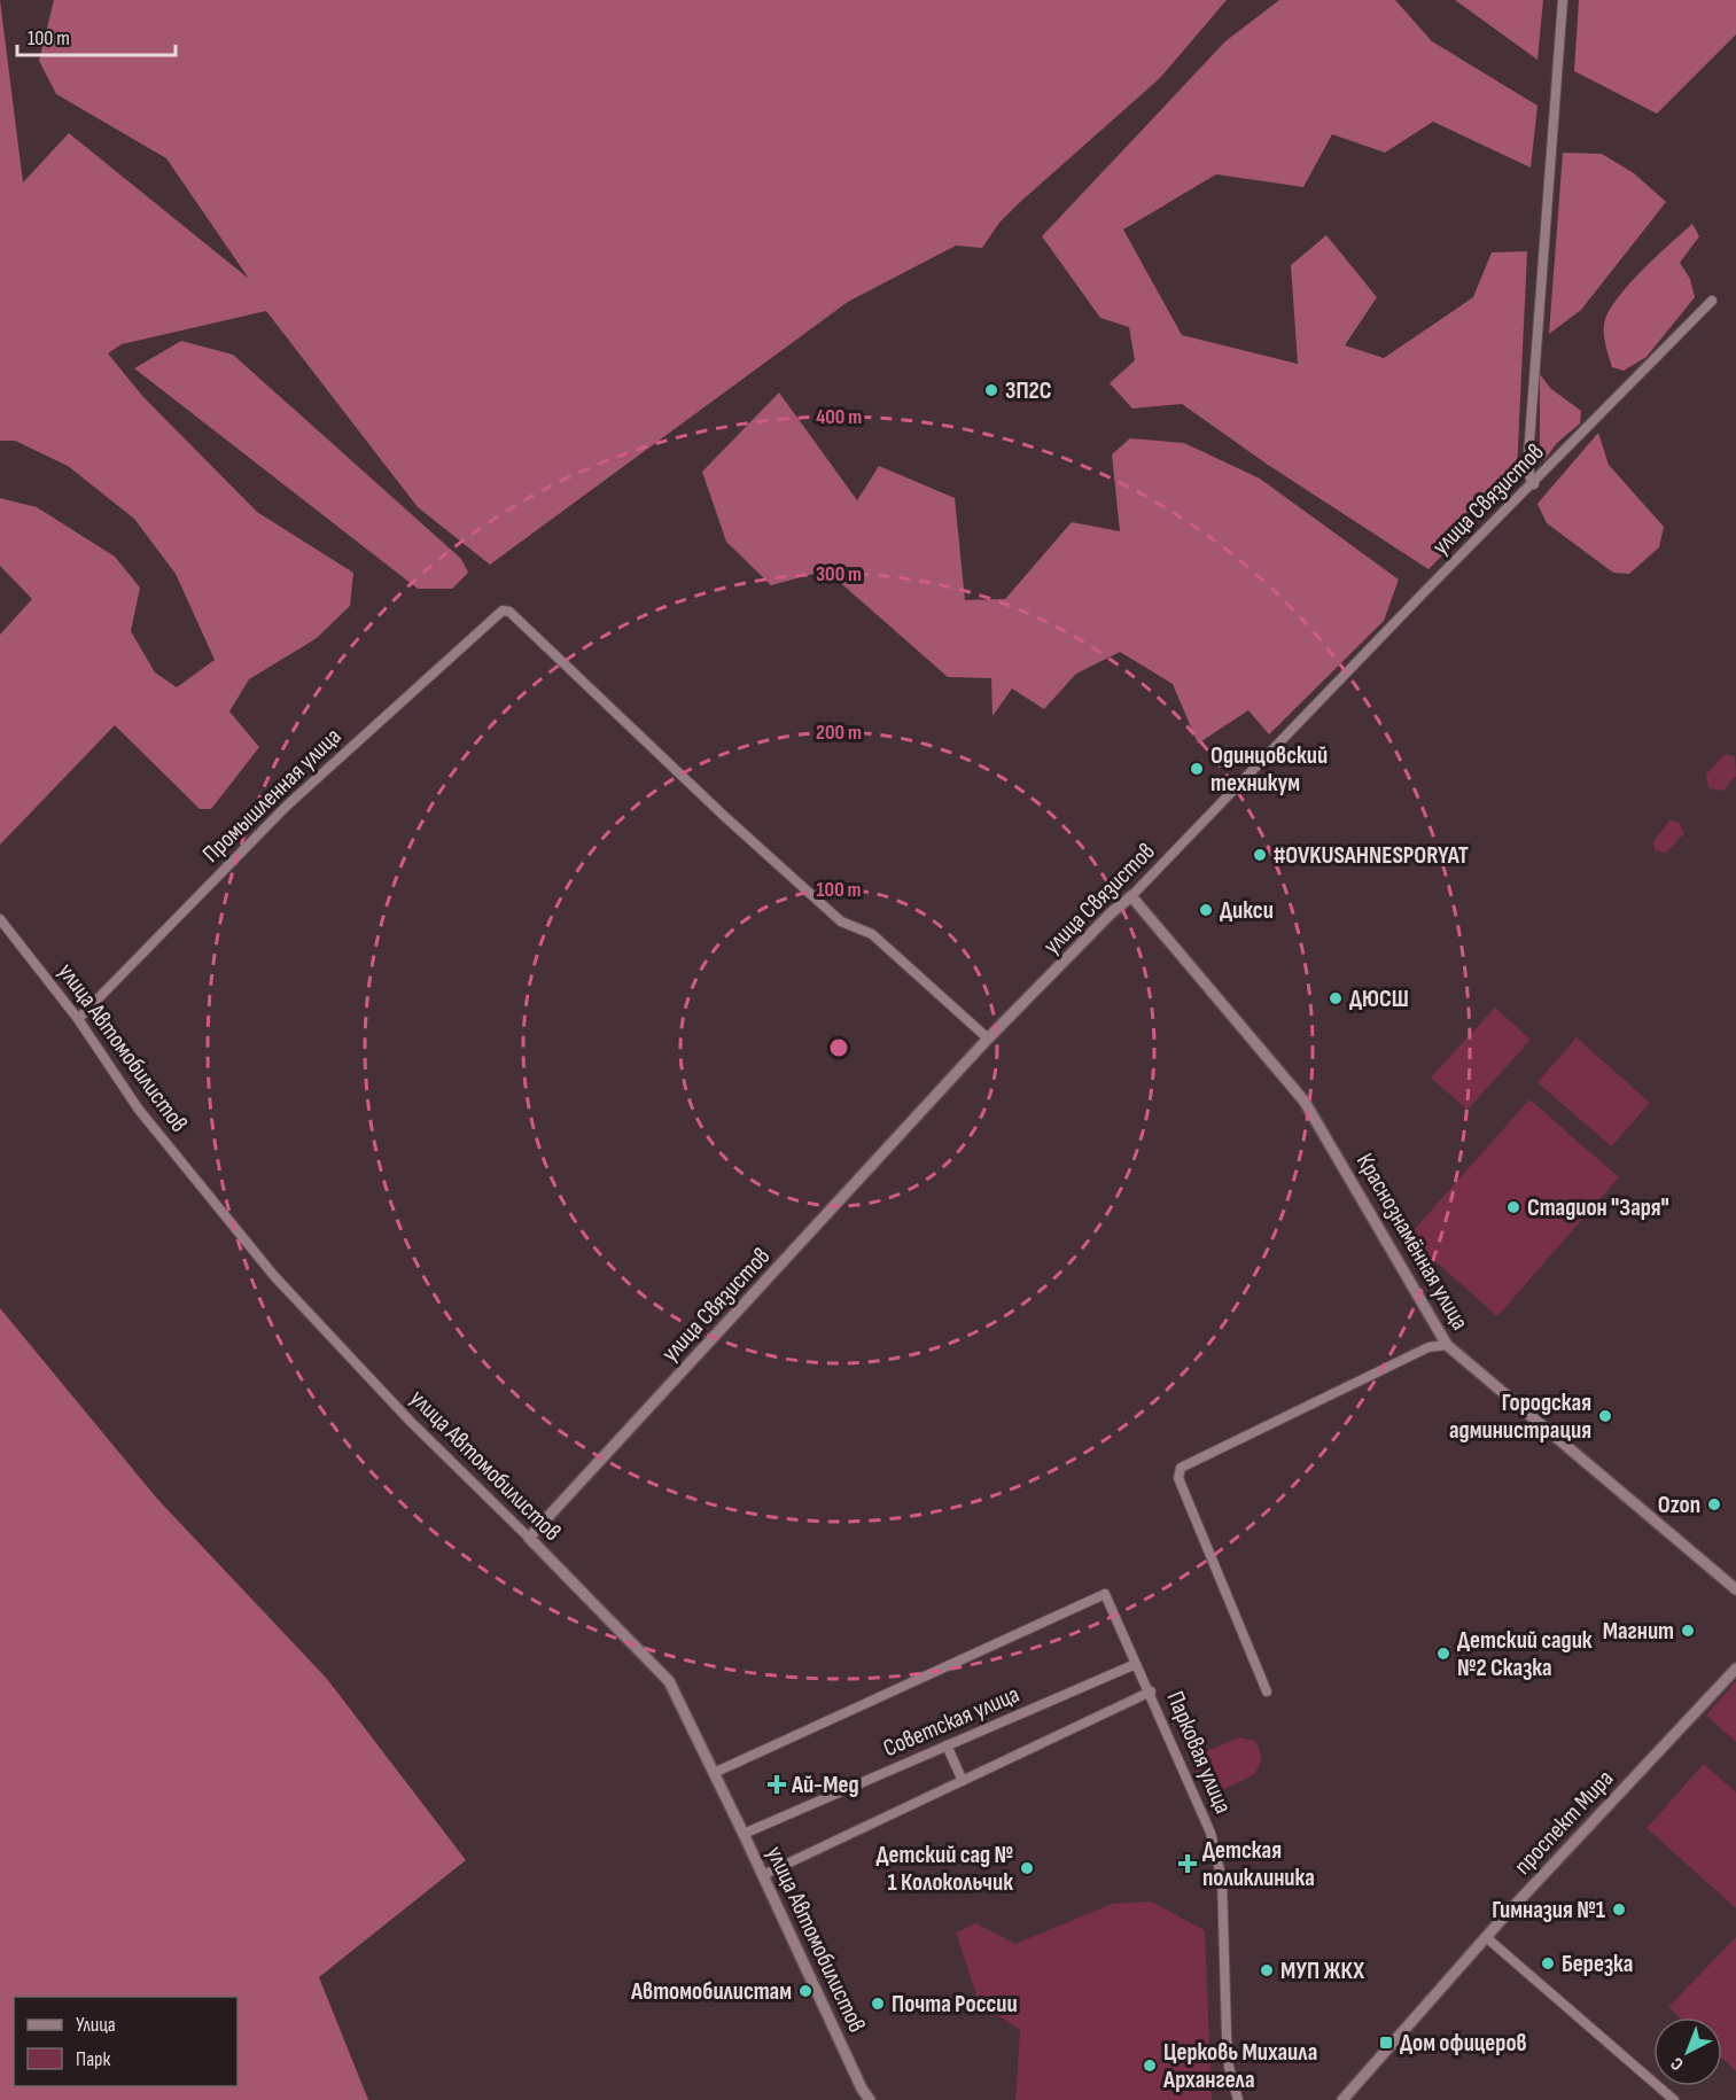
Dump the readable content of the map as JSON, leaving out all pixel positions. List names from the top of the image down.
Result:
{
  "streets": {
    "street": [
      "улица Связистов",
      "Промышленная улица",
      "улица Автомобилистов",
      "Краснознамённая улица",
      "Советская улица",
      "Парковая улица",
      "проспект Мира"
    ]
  },
  "crossings": [
    ["улица Связистов", "Промышленная улица"],
    ["улица Связистов", "улица Автомобилистов"],
    ["улица Связистов", "Краснознамённая улица"],
    ["Промышленная улица", "улица Автомобилистов"],
    ["улица Автомобилистов", "Советская улица"],
    ["улица Автомобилистов", "Парковая улица"],
    ["Советская улица", "Парковая улица"]
  ],
  "places": {
    "other": [
      "3П2С",
      "Одинцовский техникум",
      "#OVKUSAHNESPORYAT",
      "Дикси",
      "ДЮСШ",
      "Стадион \"Заря\"",
      "Городская администрация",
      "Ozon",
      "Магнит",
      "Детский садик №2 Сказка",
      "Детский сад № 1 Колокольчик",
      "Гимназия №1",
      "Березка",
      "МУП ЖКХ",
      "Автомобилистам",
      "Почта России",
      "Церковь Михаила Архангела"
    ],
    "health": ["Ай-Мед", "Детская поликлиника"],
    "transit": ["Дом офицеров"]
  },
  "legend": ["Улица", "Парк"],
  "scale_bar": "100 m",
  "north": "bottom left",
  "rings": [
    "400 m",
    "300 m",
    "200 m",
    "100 m"
  ]
}
